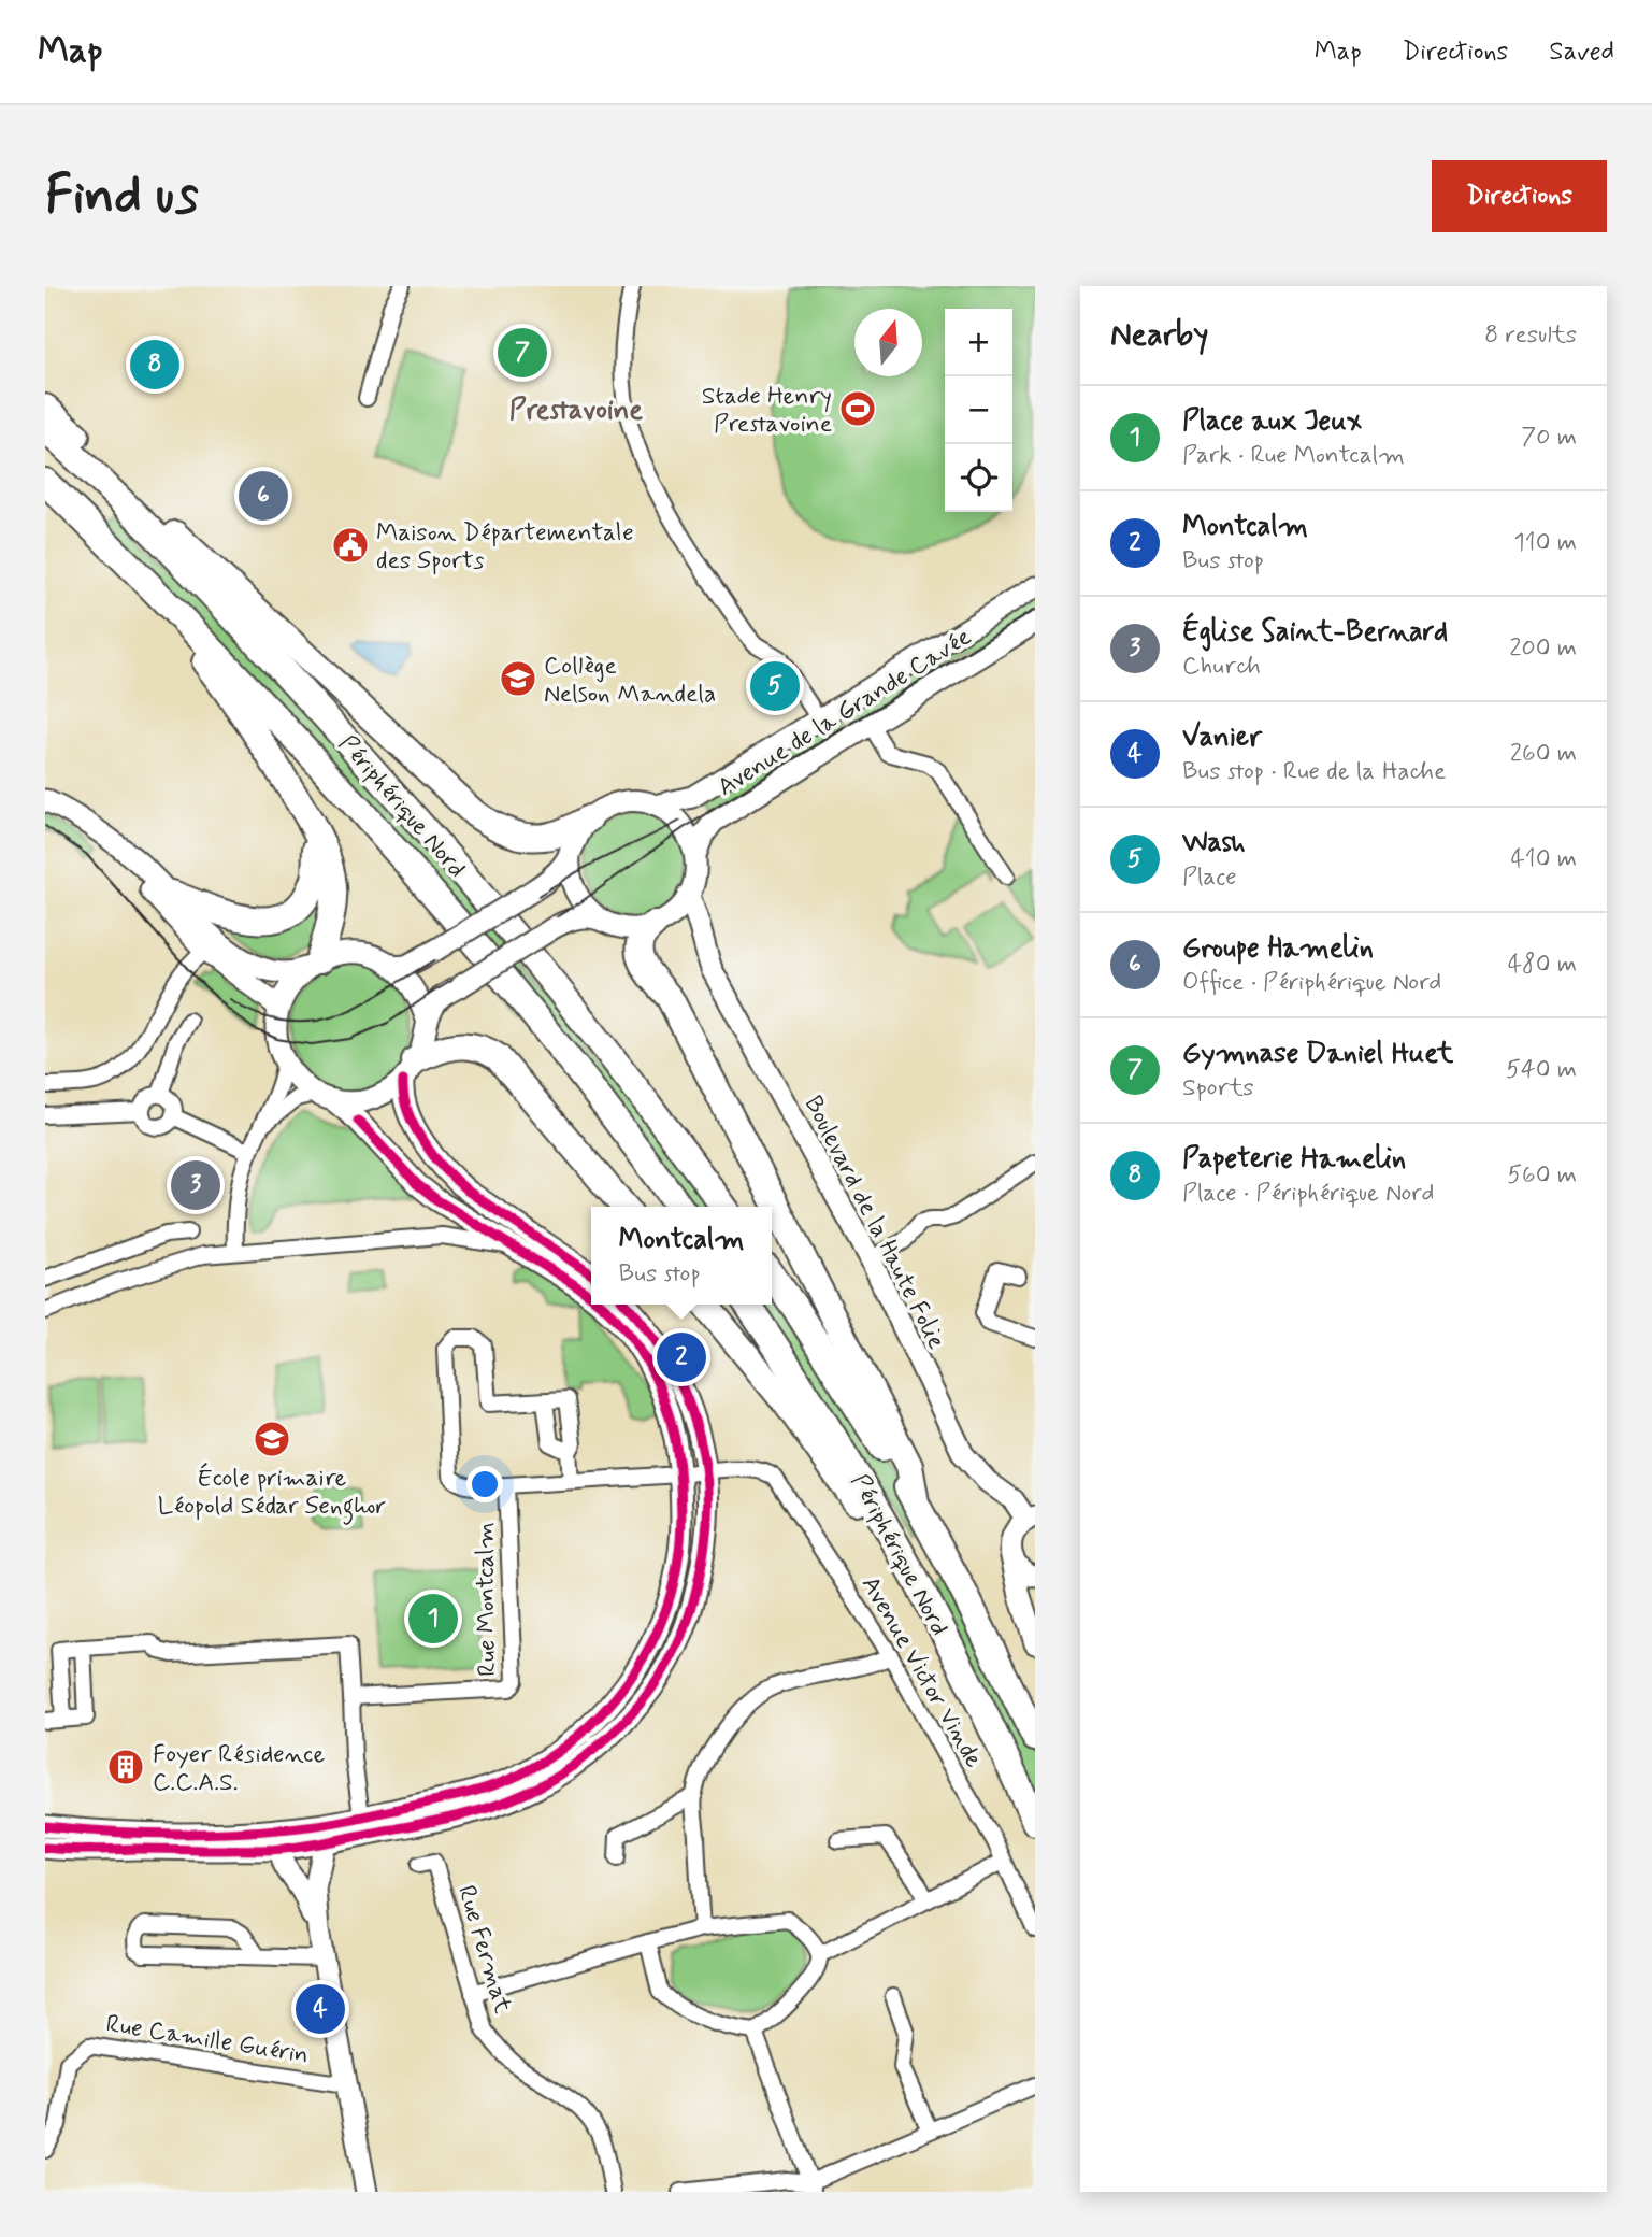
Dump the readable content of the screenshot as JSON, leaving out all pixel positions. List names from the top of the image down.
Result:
{
  "streets": {
    "highway": ["Périphérique Nord"],
    "street": [
      "Avenue de la Grande Cavée",
      "Boulevard de la Haute Folie",
      "Rue Montcalm",
      "Avenue Victor Vinde",
      "Rue Fermat",
      "Rue Camille Guérin"
    ]
  },
  "crossings": [
    ["Avenue de la Grande Cavée", "Boulevard de la Haute Folie"],
    ["Rue Montcalm", "Avenue Victor Vinde"]
  ],
  "districts": ["Prestavoine"],
  "places": {
    "sports": ["Stade Henry Prestavoine"],
    "public building": ["Maison Départementale des Sports"],
    "school or university": ["Collège Nelson Mandela", "École primaire Léopold Sédar Senghor"],
    "building": ["Foyer Résidence C.C.A.S."]
  },
  "north": "top",
  "page": {
    "header": "Map",
    "nav": ["Map", "Directions", "Saved"],
    "buttons": "Directions",
    "title": "Find us",
    "heading": ["Nearby", "8 results"],
    "map_buttons": ["+", "−"],
    "pins": [
      "7",
      "8",
      "6",
      "5",
      "3",
      "2",
      "1",
      "4"
    ],
    "list": [
      {
        "mark": "1",
        "name": "Place aux Jeux",
        "note": "Park · Rue Montcalm",
        "value": "70 m"
      },
      {
        "mark": "2",
        "name": "Montcalm",
        "note": "Bus stop",
        "value": "110 m"
      },
      {
        "mark": "3",
        "name": "Église Saint-Bernard",
        "note": "Church",
        "value": "200 m"
      },
      {
        "mark": "4",
        "name": "Vanier",
        "note": "Bus stop · Rue de la Hache",
        "value": "260 m"
      },
      {
        "mark": "5",
        "name": "Wash",
        "note": "Place",
        "value": "410 m"
      },
      {
        "mark": "6",
        "name": "Groupe Hamelin",
        "note": "Office · Périphérique Nord",
        "value": "480 m"
      },
      {
        "mark": "7",
        "name": "Gymnase Daniel Huet",
        "note": "Sports",
        "value": "540 m"
      },
      {
        "mark": "8",
        "name": "Papeterie Hamelin",
        "note": "Place · Périphérique Nord",
        "value": "560 m"
      }
    ],
    "popup": ["Montcalm", "Bus stop"]
  }
}
